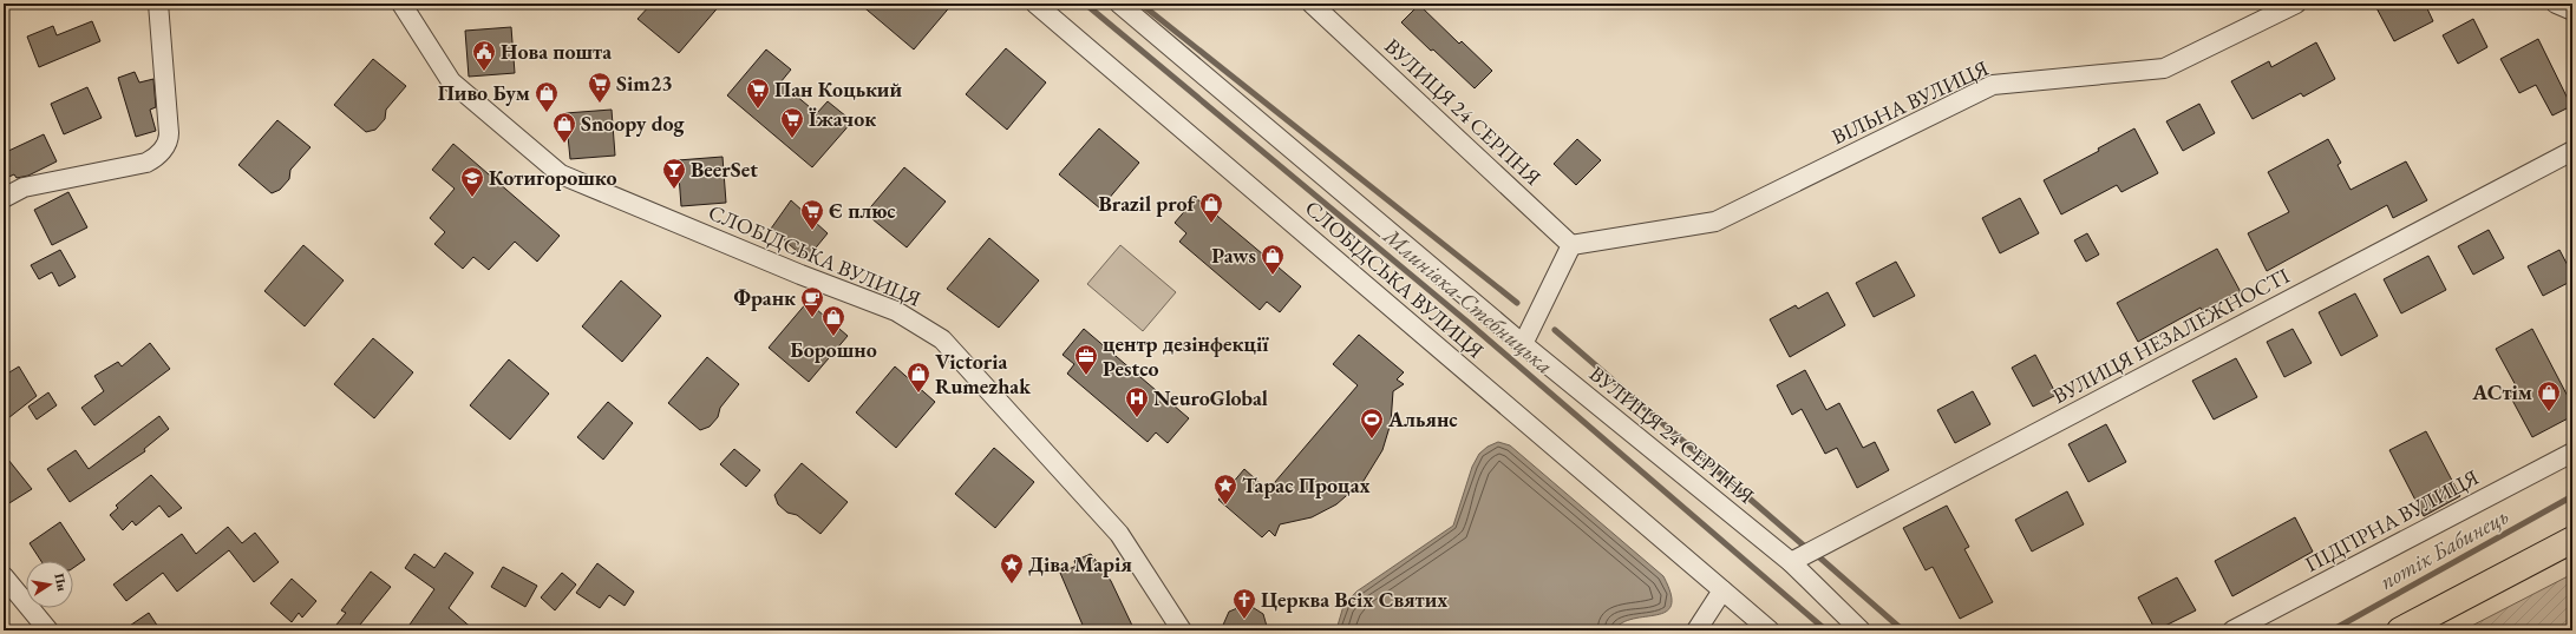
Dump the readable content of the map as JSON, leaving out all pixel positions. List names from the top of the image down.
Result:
{
  "streets": {
    "street": [
      "ВІЛЬНА ВУЛИЦЯ",
      "ВУЛИЦЯ 24 СЕРПНЯ",
      "СЛОБІДСЬКА ВУЛИЦЯ",
      "ВУЛИЦЯ НЕЗАЛЕЖНОСТІ",
      "ПІДГІРНА ВУЛИЦЯ"
    ]
  },
  "crossings": [
    ["ВІЛЬНА ВУЛИЦЯ", "ВУЛИЦЯ 24 СЕРПНЯ"],
    ["ВУЛИЦЯ 24 СЕРПНЯ", "ВУЛИЦЯ НЕЗАЛЕЖНОСТІ"]
  ],
  "water": ["Млинівка-Стебницька", "потік Бабинець"],
  "places": {
    "public building": ["Нова пошта"],
    "supermarket": [
      "Sim23",
      "Пан Коцький",
      "Їжачок",
      "Є плюс"
    ],
    "shop": [
      "Пиво Бум",
      "Snoopy dog",
      "Brazil prof",
      "Paws",
      "Борошно",
      "Victoria Rumezhak",
      "АСтім"
    ],
    "bar": ["BeerSet"],
    "school or university": ["Котигорошко"],
    "cafe": ["Франк"],
    "office": ["центр дезінфекції Pestco"],
    "hospital": ["NeuroGlobal"],
    "sports": ["Альянс"],
    "place": ["Тарас Процах", "Діва Марія"],
    "church": ["Церква Всіх Святих"]
  },
  "north": "right"
}
